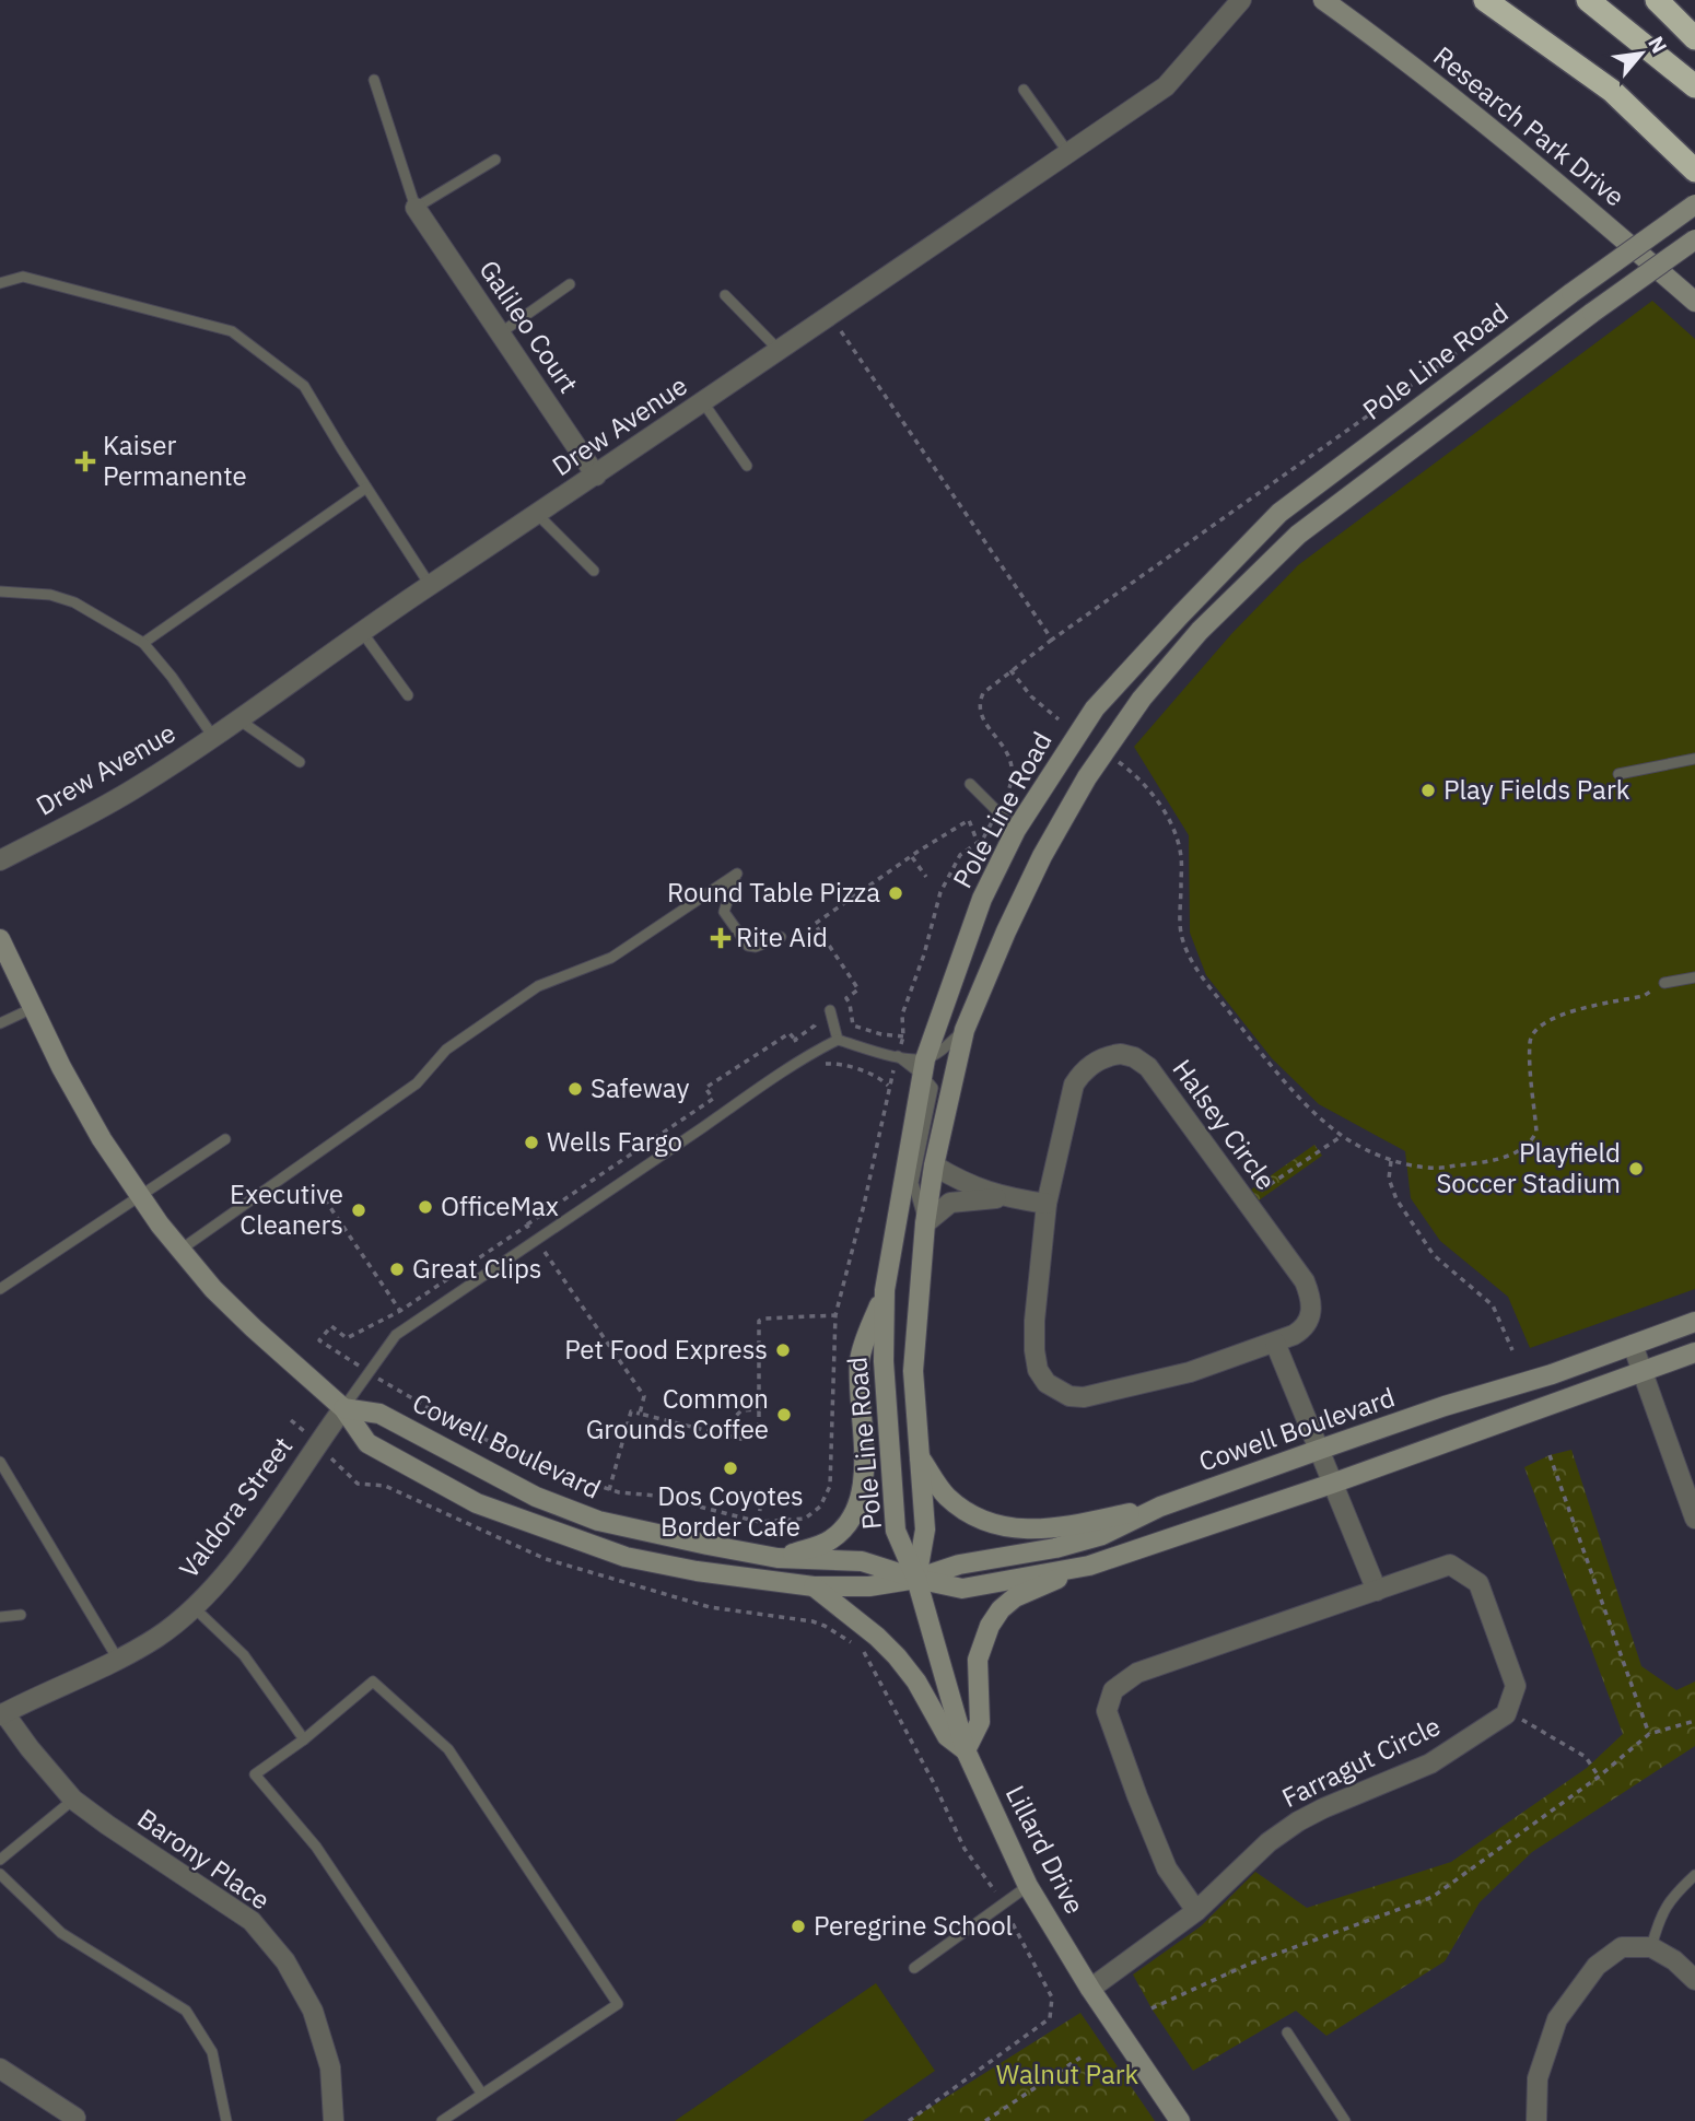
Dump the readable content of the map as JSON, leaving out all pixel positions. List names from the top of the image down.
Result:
{
  "streets": {
    "main road": [
      "Research Park Drive",
      "Pole Line Road",
      "Cowell Boulevard",
      "Lillard Drive"
    ],
    "street": [
      "Galileo Court",
      "Drew Avenue",
      "Halsey Circle",
      "Valdora Street",
      "Farragut Circle",
      "Barony Place"
    ]
  },
  "crossings": [
    ["Galileo Court", "Drew Avenue"],
    ["Pole Line Road", "Cowell Boulevard"],
    ["Pole Line Road", "Lillard Drive"],
    ["Cowell Boulevard", "Valdora Street"],
    ["Cowell Boulevard", "Lillard Drive"],
    ["Valdora Street", "Barony Place"],
    ["Farragut Circle", "Lillard Drive"]
  ],
  "parks": ["Walnut Park"],
  "places": {
    "health": ["Kaiser Permanente", "Rite Aid"],
    "other": [
      "Play Fields Park",
      "Round Table Pizza",
      "Safeway",
      "Wells Fargo",
      "Playfield Soccer Stadium",
      "OfficeMax",
      "Executive Cleaners",
      "Great Clips",
      "Pet Food Express",
      "Common Grounds Coffee",
      "Dos Coyotes Border Cafe",
      "Peregrine School"
    ]
  },
  "north": "top right"
}
